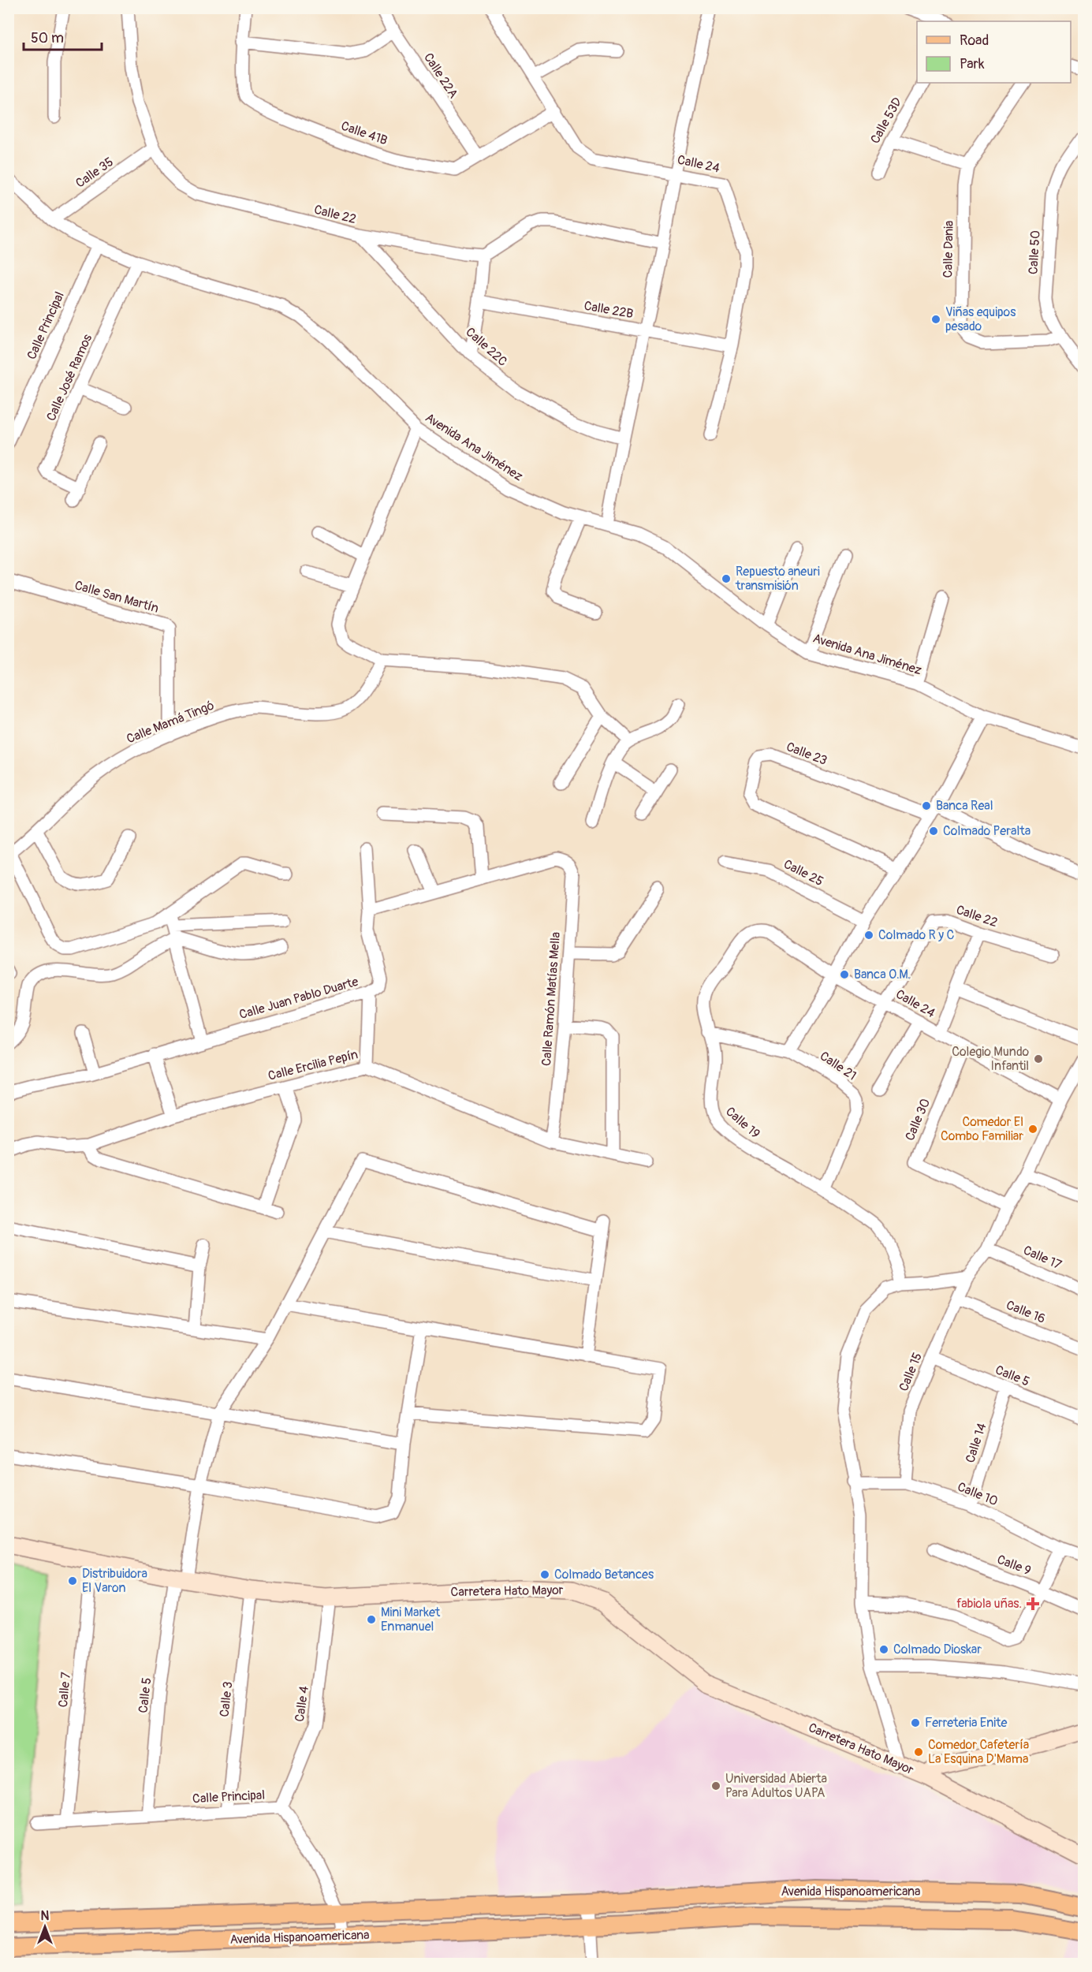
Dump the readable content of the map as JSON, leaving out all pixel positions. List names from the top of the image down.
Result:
{
  "streets": {
    "main road": ["Avenida Hispanoamericana"],
    "street": [
      "Calle 22A",
      "Calle 53D",
      "Calle 41B",
      "Calle 24",
      "Calle 35",
      "Calle 22",
      "Calle Dania",
      "Calle 50",
      "Calle 22B",
      "Calle Principal",
      "Calle 22C",
      "Calle José Ramos",
      "Avenida Ana Jiménez",
      "Calle San Martín",
      "Calle Mamá Tingó",
      "Calle 23",
      "Calle 25",
      "Calle Juan Pablo Duarte",
      "Calle Ramón Matías Mella",
      "Calle Ercilia Pepín",
      "Calle 21",
      "Calle 30",
      "Calle 19",
      "Calle 17",
      "Calle 16",
      "Calle 15",
      "Calle 5",
      "Calle 14",
      "Calle 10",
      "Calle 9",
      "Carretera Hato Mayor",
      "Calle 7",
      "Calle 3",
      "Calle 4"
    ]
  },
  "crossings": [
    ["Calle 22A", "Calle 41B"],
    ["Calle 41B", "Calle 24"],
    ["Calle 24", "Calle 22"],
    ["Calle 24", "Calle 22B"],
    ["Calle 24", "Calle 30"],
    ["Calle 24", "Calle 19"],
    ["Calle 24", "Calle 15"],
    ["Calle 35", "Calle 22"],
    ["Calle 35", "Avenida Ana Jiménez"],
    ["Calle 22", "Calle 22C"],
    ["Calle 22", "Calle 21"],
    ["Calle Dania", "Calle 50"],
    ["Calle Principal", "Avenida Ana Jiménez"],
    ["Calle Principal", "Calle 5"],
    ["Calle Principal", "Calle 7"],
    ["Calle Principal", "Calle 3"],
    ["Calle Principal", "Calle 4"],
    ["Calle Principal", "Avenida Hispanoamericana"],
    ["Calle José Ramos", "Avenida Ana Jiménez"],
    ["Calle San Martín", "Calle Mamá Tingó"],
    ["Calle Ramón Matías Mella", "Calle Ercilia Pepín"],
    ["Calle 21", "Calle 19"],
    ["Calle 30", "Calle 15"],
    ["Calle 17", "Calle 15"],
    ["Calle 16", "Calle 15"],
    ["Calle 15", "Calle 5"],
    ["Calle 15", "Calle 10"],
    ["Calle 5", "Calle 14"],
    ["Calle 5", "Carretera Hato Mayor"],
    ["Calle 14", "Calle 10"],
    ["Carretera Hato Mayor", "Calle 7"],
    ["Carretera Hato Mayor", "Calle 3"],
    ["Carretera Hato Mayor", "Calle 4"]
  ],
  "places": {
    "other": [
      "Viñas equipos pesado",
      "Repuesto aneuri transmisión",
      "Banca Real",
      "Colmado Peralta",
      "Colmado R y C",
      "Banca O.M.",
      "Colegio Mundo Infantil",
      "Comedor El Combo Familiar",
      "Colmado Betances",
      "Distribuidora El Varon",
      "Mini Market Enmanuel",
      "Colmado Dioskar",
      "Ferreteria Enite",
      "Comedor Cafetería La Esquina D'Mama",
      "Universidad Abierta Para Adultos UAPA"
    ],
    "health": ["fabiola uñas."]
  },
  "legend": ["Road", "Park"],
  "scale_bar": "50 m",
  "north": "top"
}
